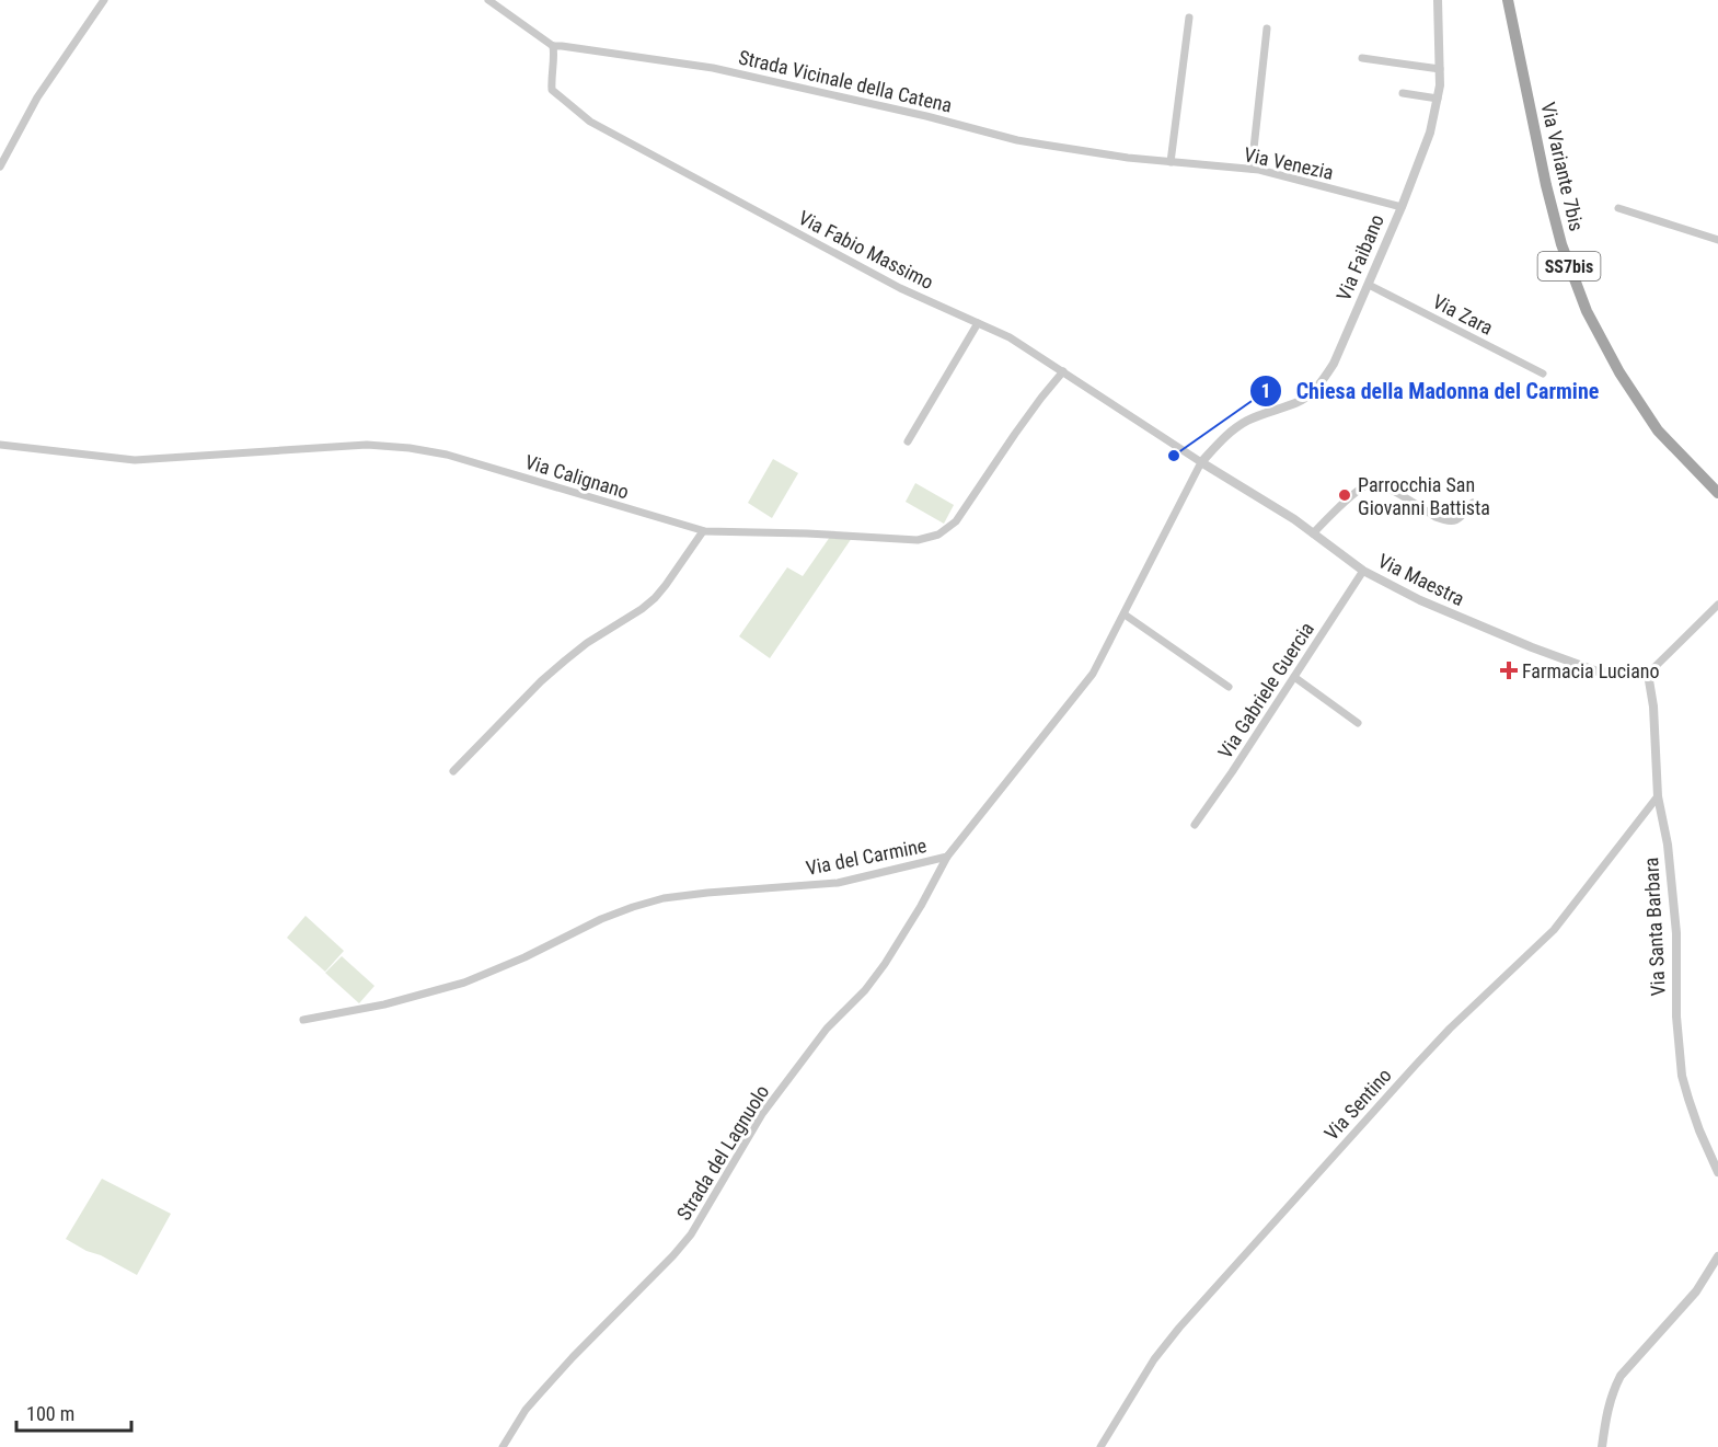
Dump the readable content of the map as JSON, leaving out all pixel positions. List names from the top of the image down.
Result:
{
  "streets": {
    "main road": ["Via Variante 7bis", "SS7bis"],
    "street": [
      "Strada Vicinale della Catena",
      "Via Venezia",
      "Via Fabio Massimo",
      "Via Faibano",
      "Via Zara",
      "Via Calignano",
      "Via Maestra",
      "Via Gabriele Guercia",
      "Via del Carmine",
      "Via Santa Barbara",
      "Via Sentino",
      "Strada del Lagnuolo"
    ]
  },
  "crossings": [
    ["Strada Vicinale della Catena", "Via Venezia"],
    ["Strada Vicinale della Catena", "Via Fabio Massimo"],
    ["Via Venezia", "Via Faibano"],
    ["Via Fabio Massimo", "Via Faibano"],
    ["Via Fabio Massimo", "Via Calignano"],
    ["Via Fabio Massimo", "Via Maestra"],
    ["Via Fabio Massimo", "Via del Carmine"],
    ["Via Faibano", "Via Zara"],
    ["Via Faibano", "Via Maestra"],
    ["Via Faibano", "Via del Carmine"],
    ["Via Maestra", "Via Gabriele Guercia"],
    ["Via Maestra", "Via del Carmine"],
    ["Via Maestra", "Via Santa Barbara"],
    ["Via del Carmine", "Strada del Lagnuolo"],
    ["Via Santa Barbara", "Via Sentino"]
  ],
  "places": {
    "other": ["Chiesa della Madonna del Carmine", "Parrocchia San Giovanni Battista"],
    "health": ["Farmacia Luciano"]
  },
  "scale_bar": "100 m"
}
